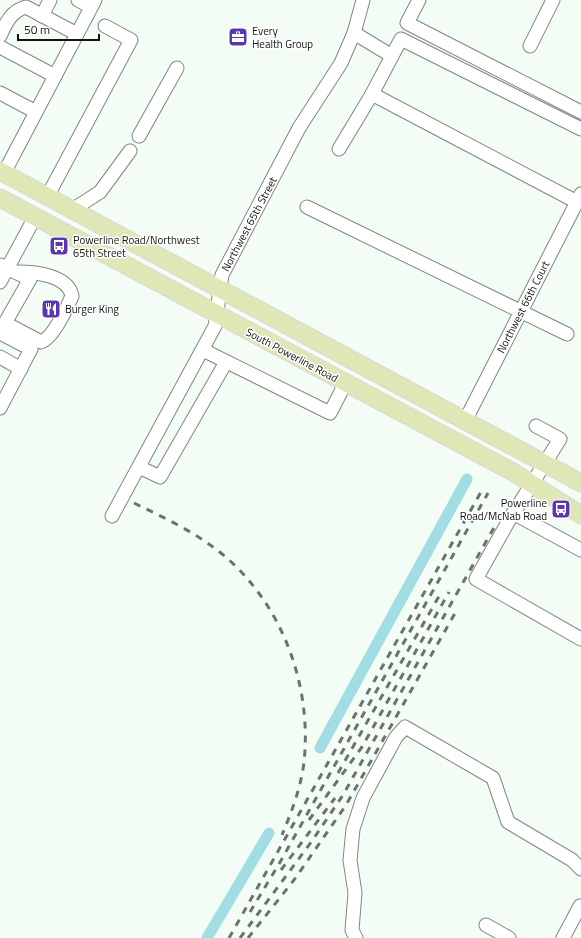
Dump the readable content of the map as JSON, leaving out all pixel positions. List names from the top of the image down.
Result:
{
  "streets": {
    "main road": ["South Powerline Road"],
    "street": ["Northwest 65th Street", "Northwest 66th Court"]
  },
  "crossings": [
    ["Northwest 65th Street", "South Powerline Road"]
  ],
  "places": {
    "office": ["Every Health Group"],
    "bus stop": ["Powerline Road/Northwest 65th Street", "Powerline Road/McNab Road"],
    "restaurant": ["Burger King"]
  },
  "scale_bar": "50 m"
}
